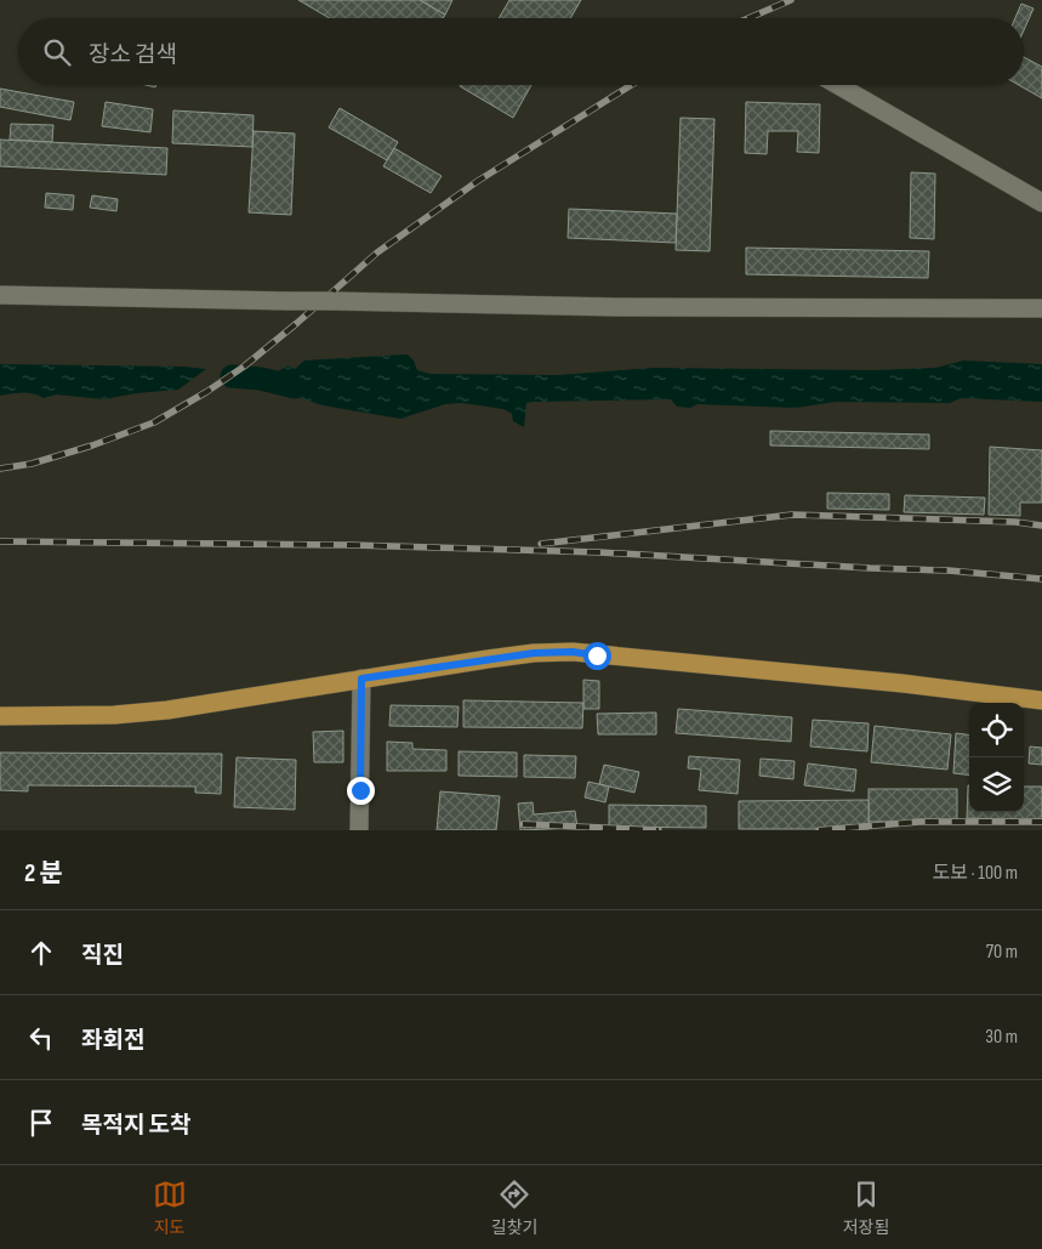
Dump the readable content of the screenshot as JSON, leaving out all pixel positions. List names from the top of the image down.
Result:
{
  "page": {
    "search": "장소 검색",
    "heading": ["2 분", "도보 · 100 m"],
    "list": [
      ["직진", "70 m"],
      ["좌회전", "30 m"],
      "목적지 도착"
    ],
    "nav": ["지도", "길찾기", "저장됨"]
  }
}
